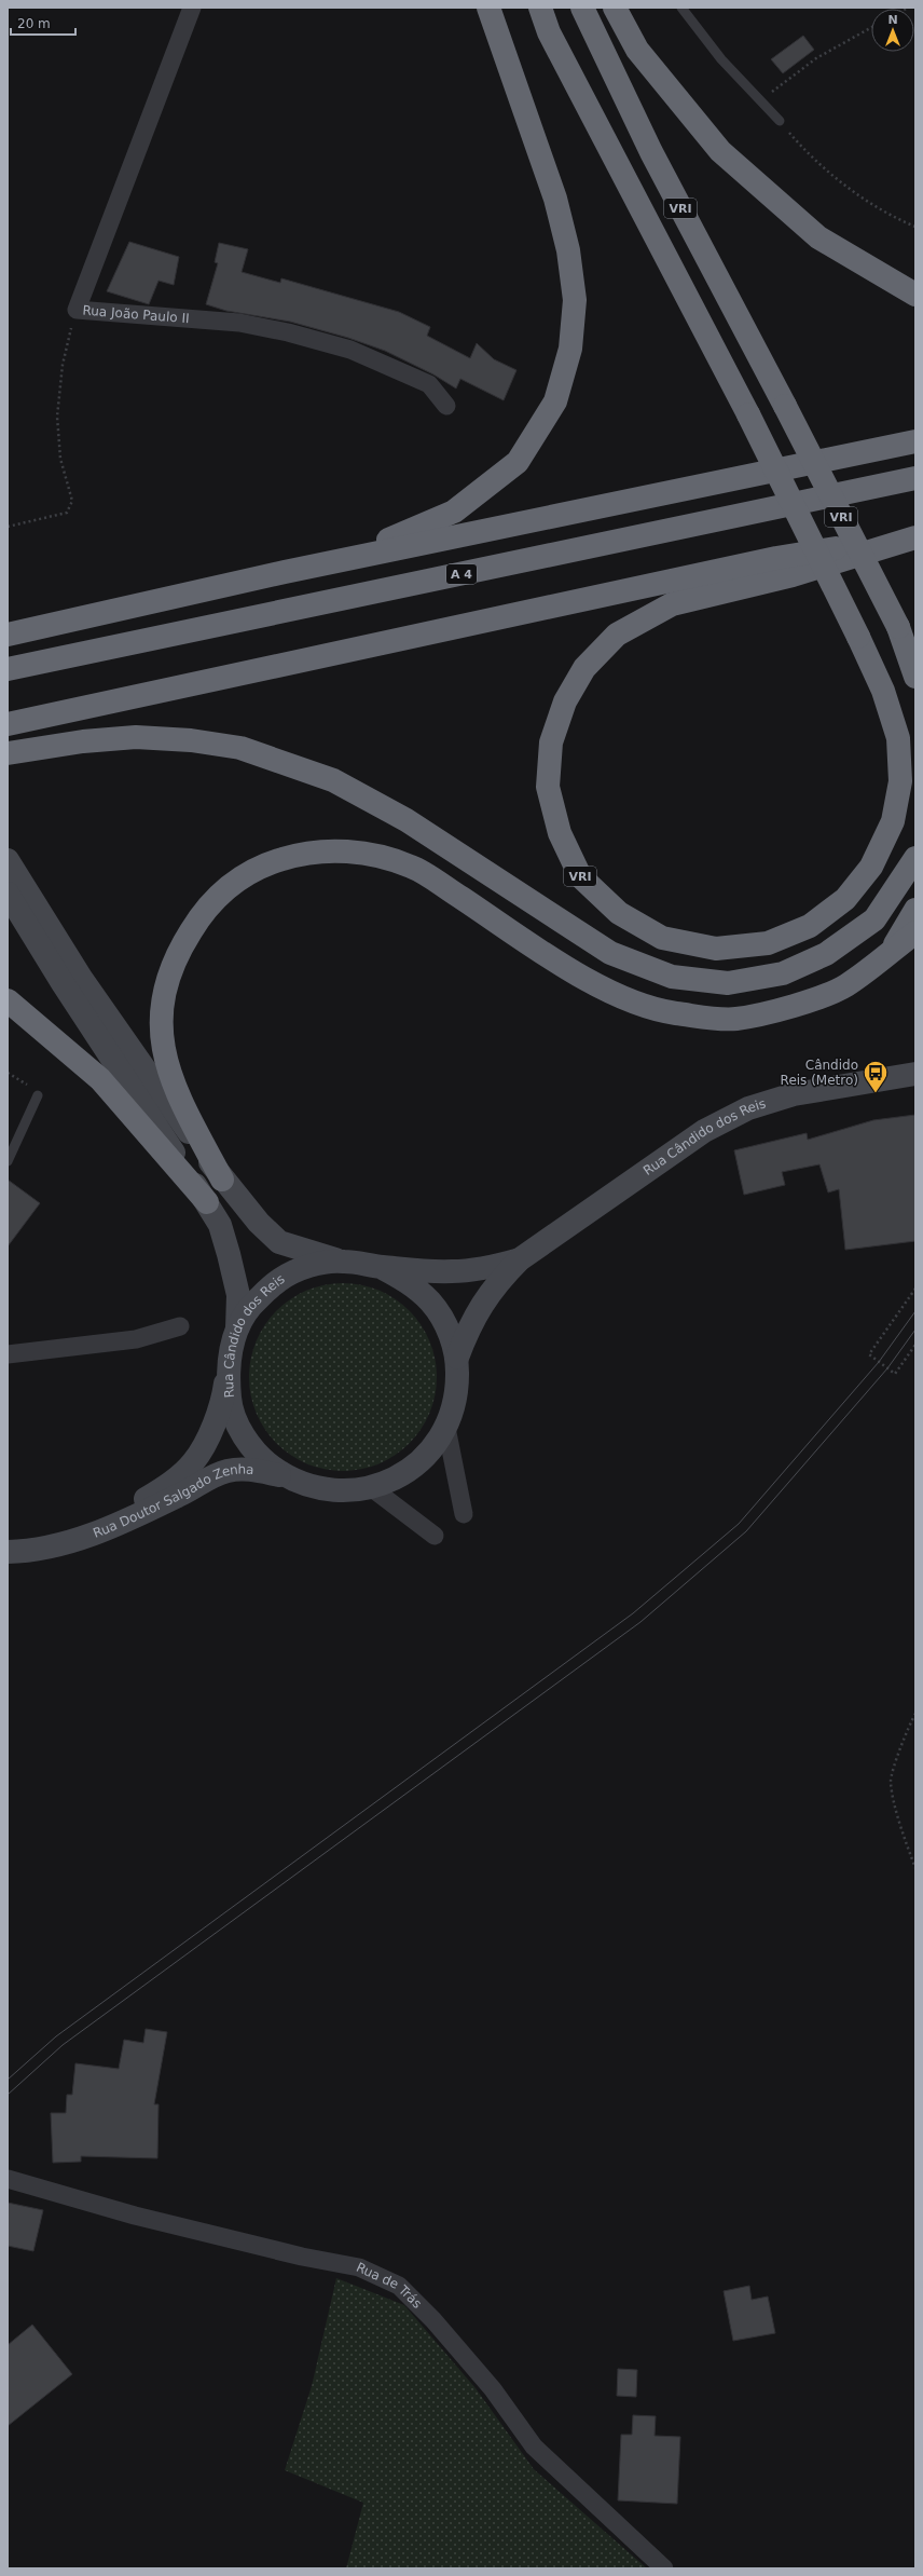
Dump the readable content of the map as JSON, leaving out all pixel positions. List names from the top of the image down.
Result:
{
  "streets": {
    "highway": ["VRI", "A 4"],
    "main road": ["Rua Cândido dos Reis", "Rua Doutor Salgado Zenha"],
    "street": ["Rua João Paulo II", "Rua de Trás"]
  },
  "crossings": [
    ["Rua Cândido dos Reis", "Rua Doutor Salgado Zenha"]
  ],
  "places": {
    "bus stop": ["Cândido Reis (Metro)"]
  },
  "scale_bar": "20 m",
  "north": "top"
}
